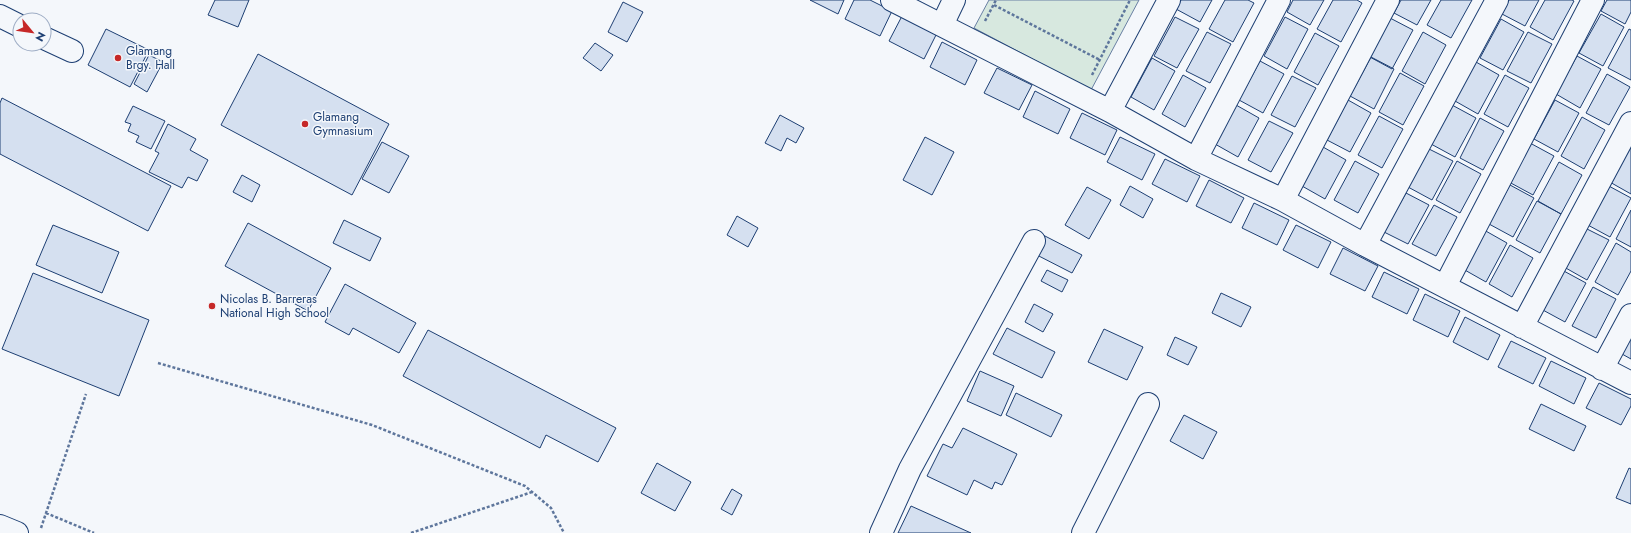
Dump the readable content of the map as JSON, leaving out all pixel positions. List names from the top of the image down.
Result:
{
  "places": ["Glamang Brgy. Hall", "Glamang Gymnasium", "Nicolas B. Barreras National High School"],
  "north": "bottom right"
}
